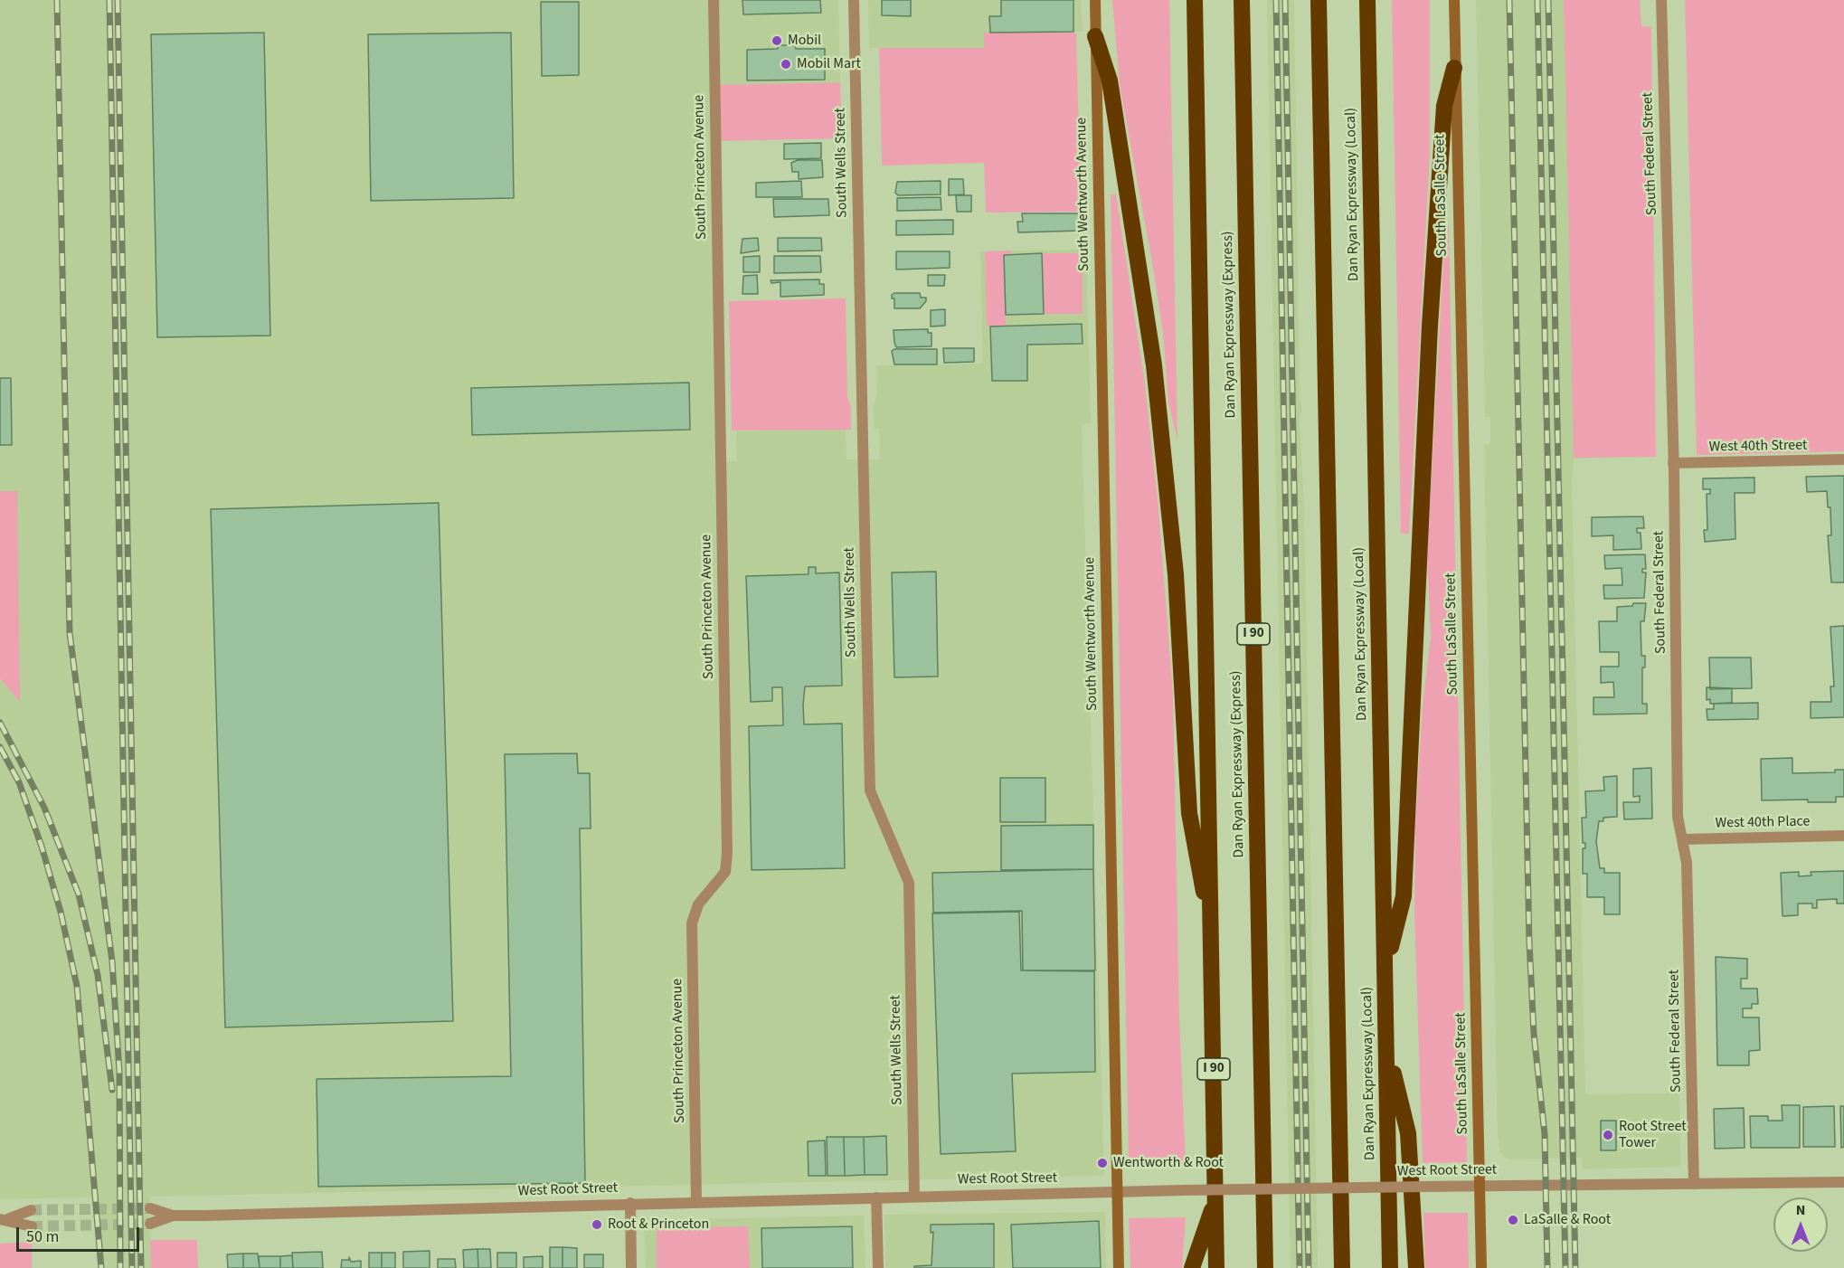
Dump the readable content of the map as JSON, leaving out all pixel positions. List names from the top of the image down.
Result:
{
  "streets": {
    "highway": ["Dan Ryan Expressway (Local)", "Dan Ryan Expressway (Express)", "I 90"],
    "main road": ["South Wentworth Avenue", "South LaSalle Street"],
    "street": [
      "South Federal Street",
      "South Wells Street",
      "South Princeton Avenue",
      "West 40th Street",
      "West 40th Place",
      "West Root Street"
    ]
  },
  "crossings": [
    ["South Federal Street", "West 40th Street"],
    ["South Federal Street", "West 40th Place"],
    ["South Federal Street", "West Root Street"],
    ["South Wells Street", "West Root Street"],
    ["South Princeton Avenue", "West Root Street"],
    ["South Wentworth Avenue", "West Root Street"],
    ["South LaSalle Street", "West Root Street"]
  ],
  "places": [
    "Mobil",
    "Mobil Mart",
    "Root Street Tower",
    "Wentworth & Root",
    "LaSalle & Root",
    "Root & Princeton"
  ],
  "scale_bar": "50 m",
  "north": "top"
}
